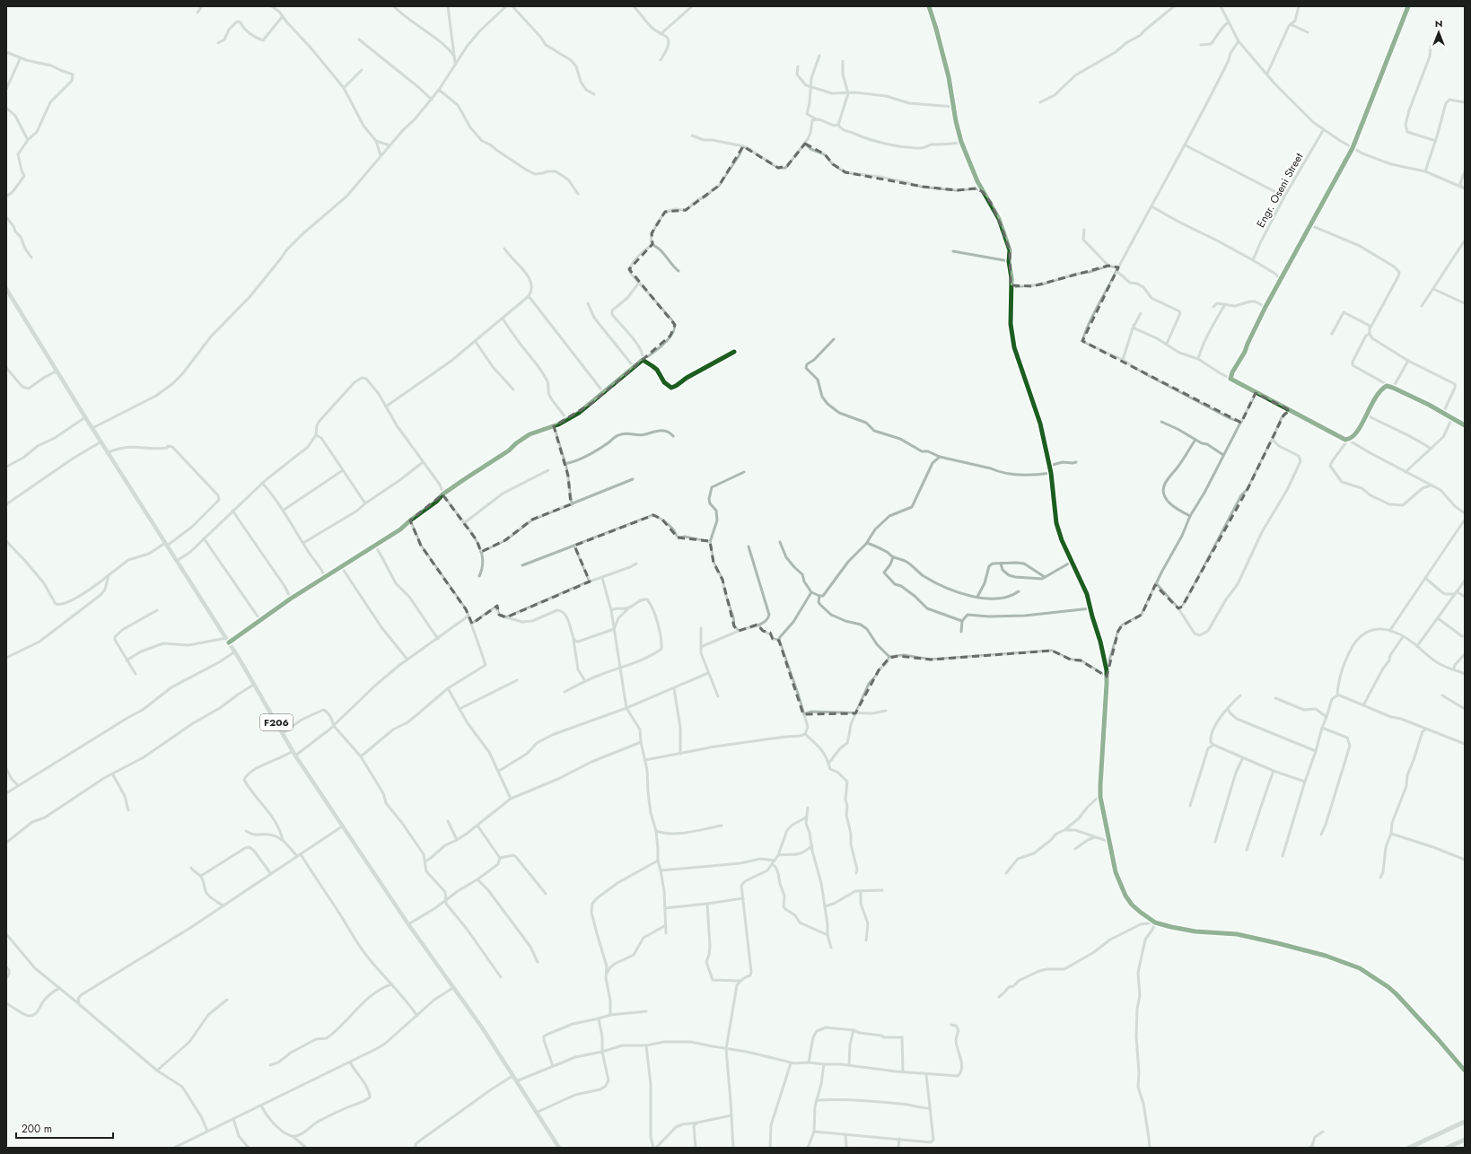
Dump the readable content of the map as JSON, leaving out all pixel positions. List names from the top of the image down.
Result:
{
  "streets": {
    "main road": ["F206"],
    "street": ["Engr. Oseni Street"]
  },
  "scale_bar": "200 m",
  "north": "top"
}
